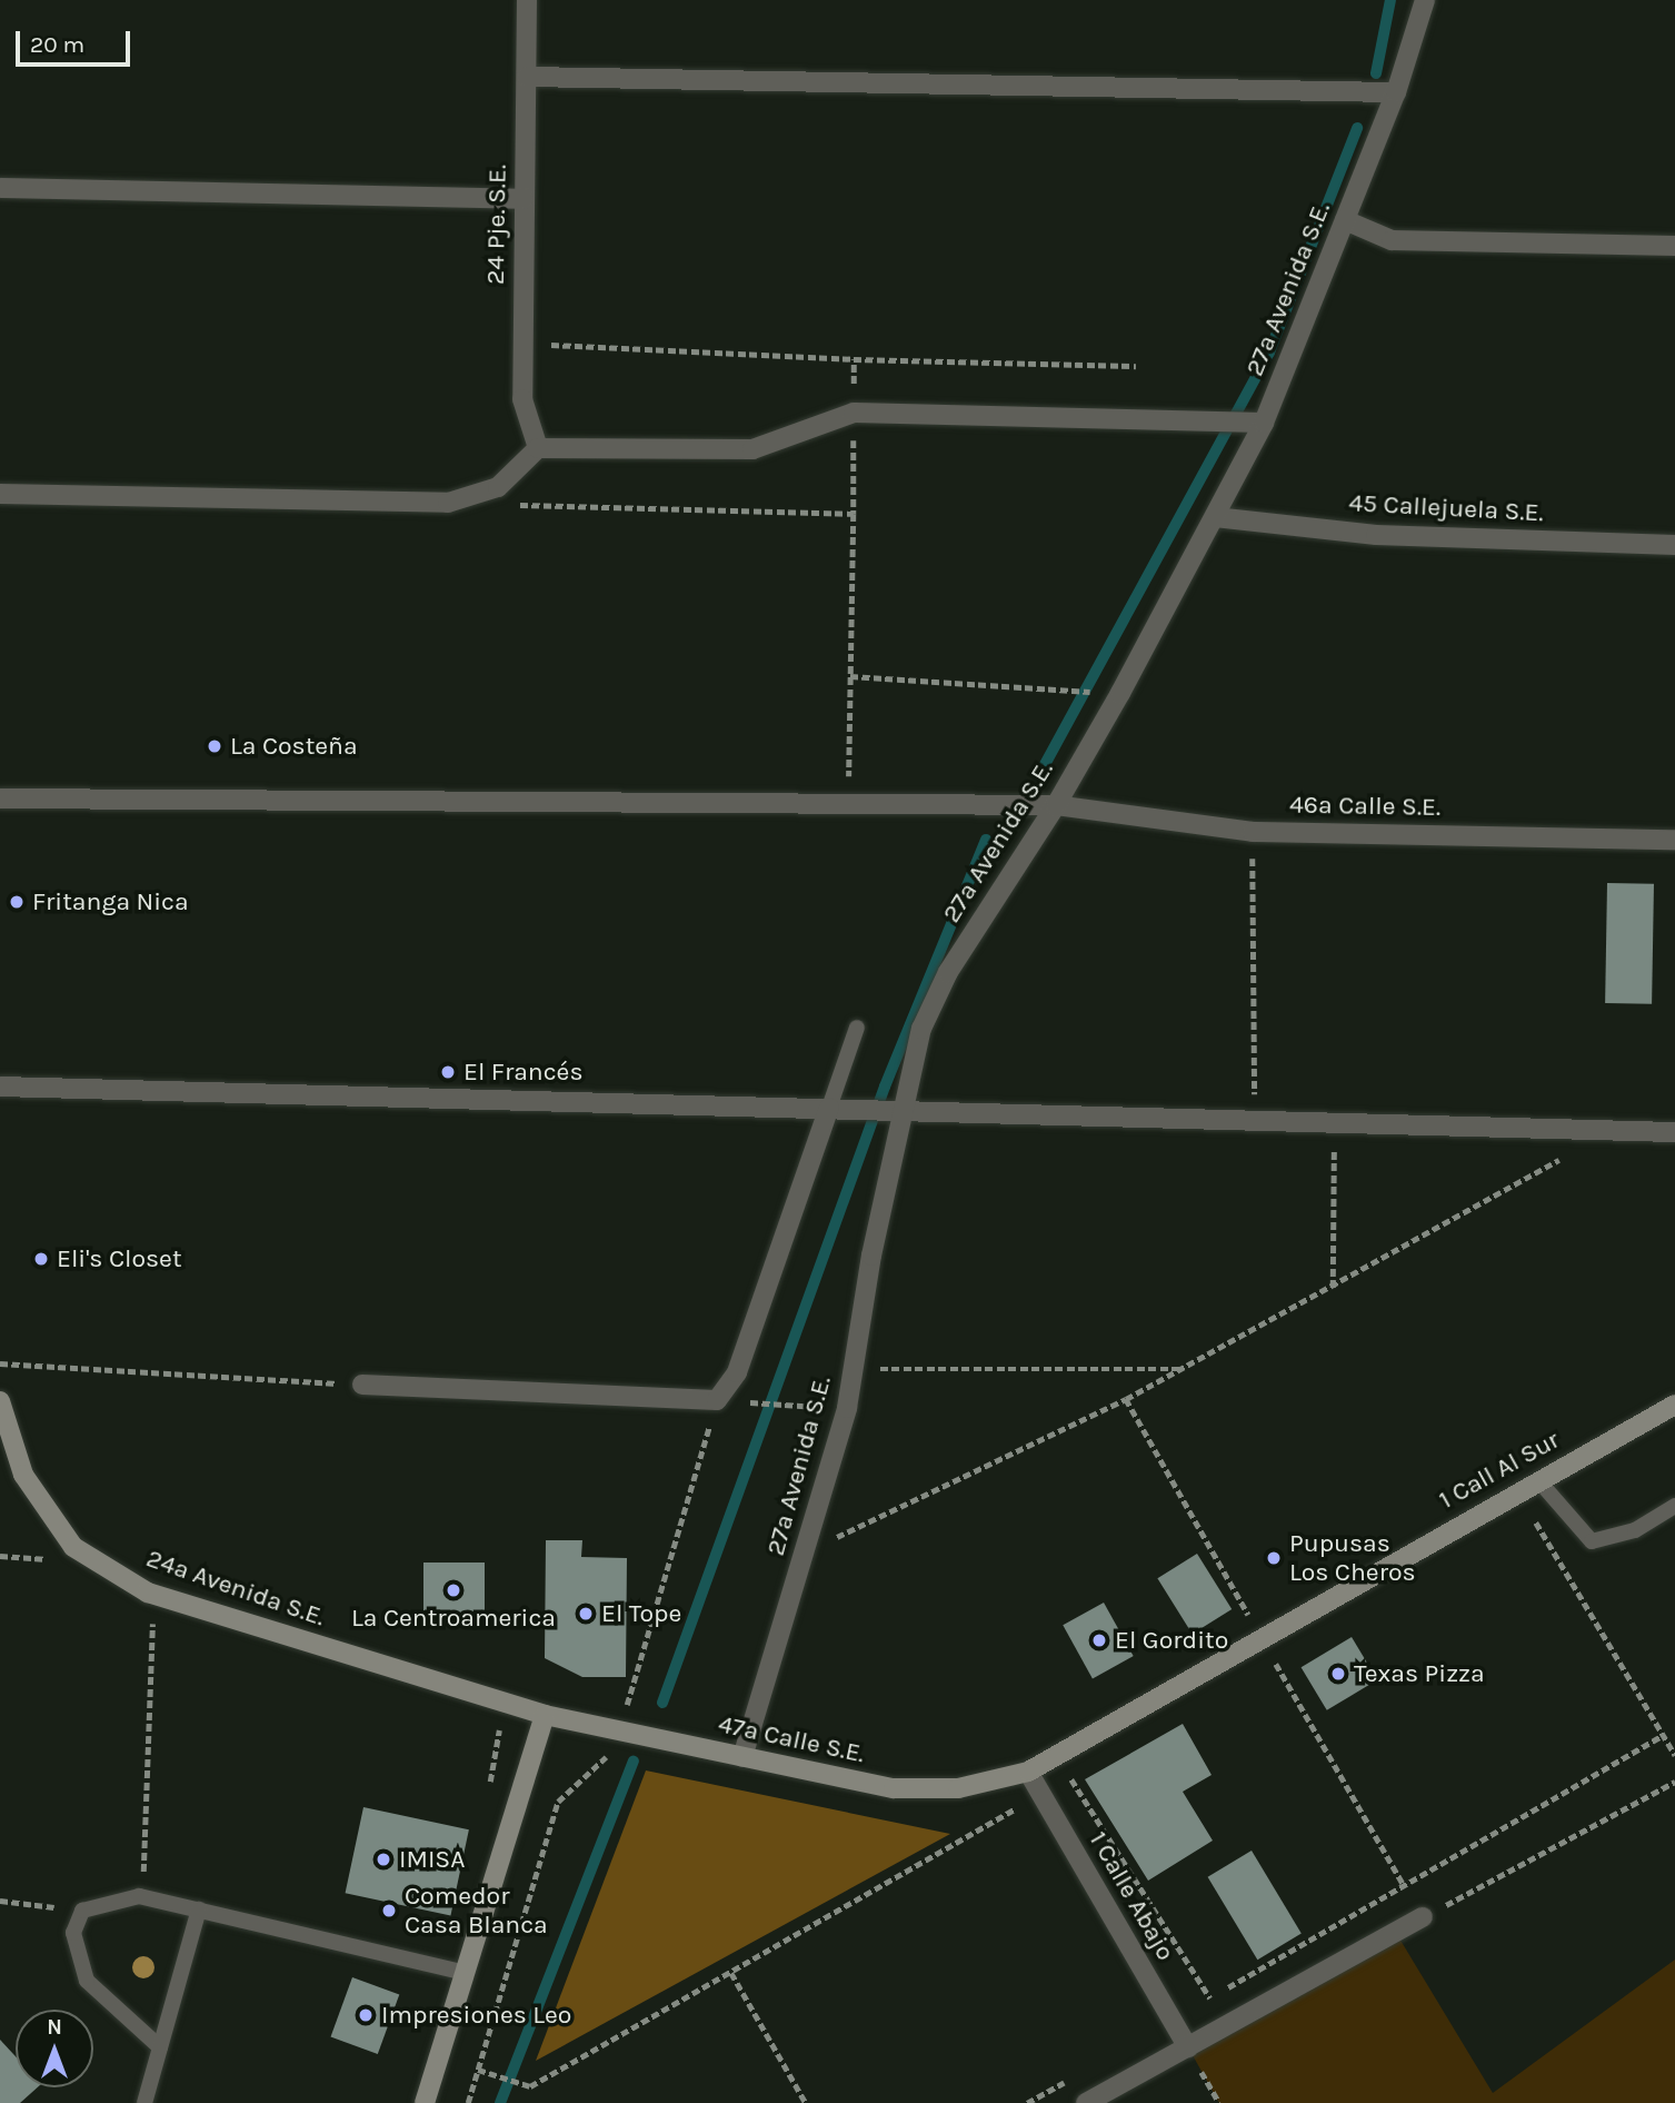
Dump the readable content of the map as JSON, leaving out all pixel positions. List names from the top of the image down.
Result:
{
  "streets": {
    "street": [
      "24 Pje. S.E.",
      "27a Avenida S.E.",
      "45 Callejuela S.E.",
      "46a Calle S.E.",
      "1 Call Al Sur",
      "24a Avenida S.E.",
      "47a Calle S.E.",
      "1 Calle Abajo"
    ]
  },
  "crossings": [
    ["27a Avenida S.E.", "45 Callejuela S.E."],
    ["27a Avenida S.E.", "46a Calle S.E."],
    ["27a Avenida S.E.", "47a Calle S.E."],
    ["1 Call Al Sur", "47a Calle S.E."],
    ["1 Call Al Sur", "1 Calle Abajo"],
    ["24a Avenida S.E.", "47a Calle S.E."],
    ["47a Calle S.E.", "1 Calle Abajo"]
  ],
  "places": [
    "La Costeña",
    "Fritanga Nica",
    "El Francés",
    "Eli's Closet",
    "Pupusas Los Cheros",
    "La Centroamerica",
    "El Tope",
    "El Gordito",
    "Texas Pizza",
    "IMISA",
    "Comedor Casa Blanca",
    "Impresiones Leo"
  ],
  "scale_bar": "20 m",
  "north": "top"
}
